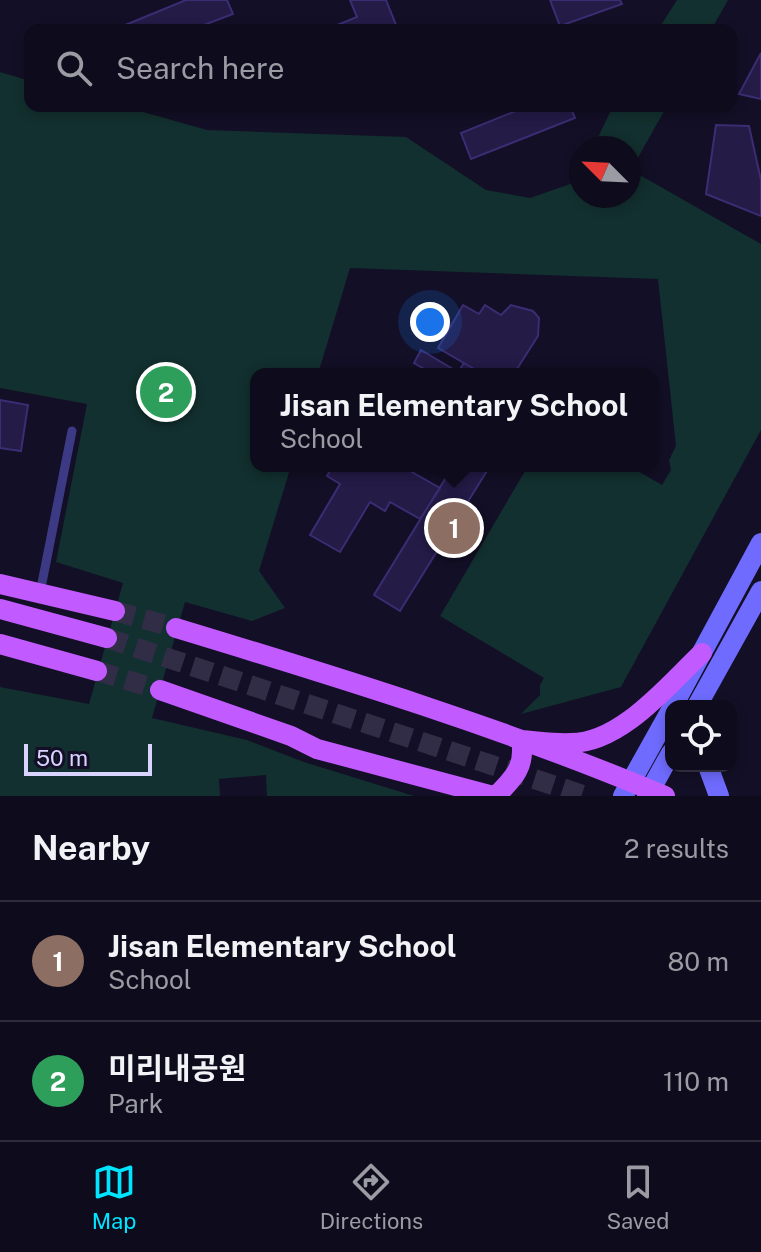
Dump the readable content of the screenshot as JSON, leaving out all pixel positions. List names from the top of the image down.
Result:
{
  "scale_bar": "50 m",
  "north": "top left",
  "page": {
    "search": "Search here",
    "pins": ["2", "1"],
    "popup": ["Jisan Elementary School", "School"],
    "scale": "50 m",
    "heading": ["Nearby", "2 results"],
    "list": [
      {
        "mark": "1",
        "name": "Jisan Elementary School",
        "note": "School",
        "value": "80 m"
      },
      {
        "mark": "2",
        "name": "미리내공원",
        "note": "Park",
        "value": "110 m"
      }
    ],
    "nav": ["Map", "Directions", "Saved"]
  }
}
